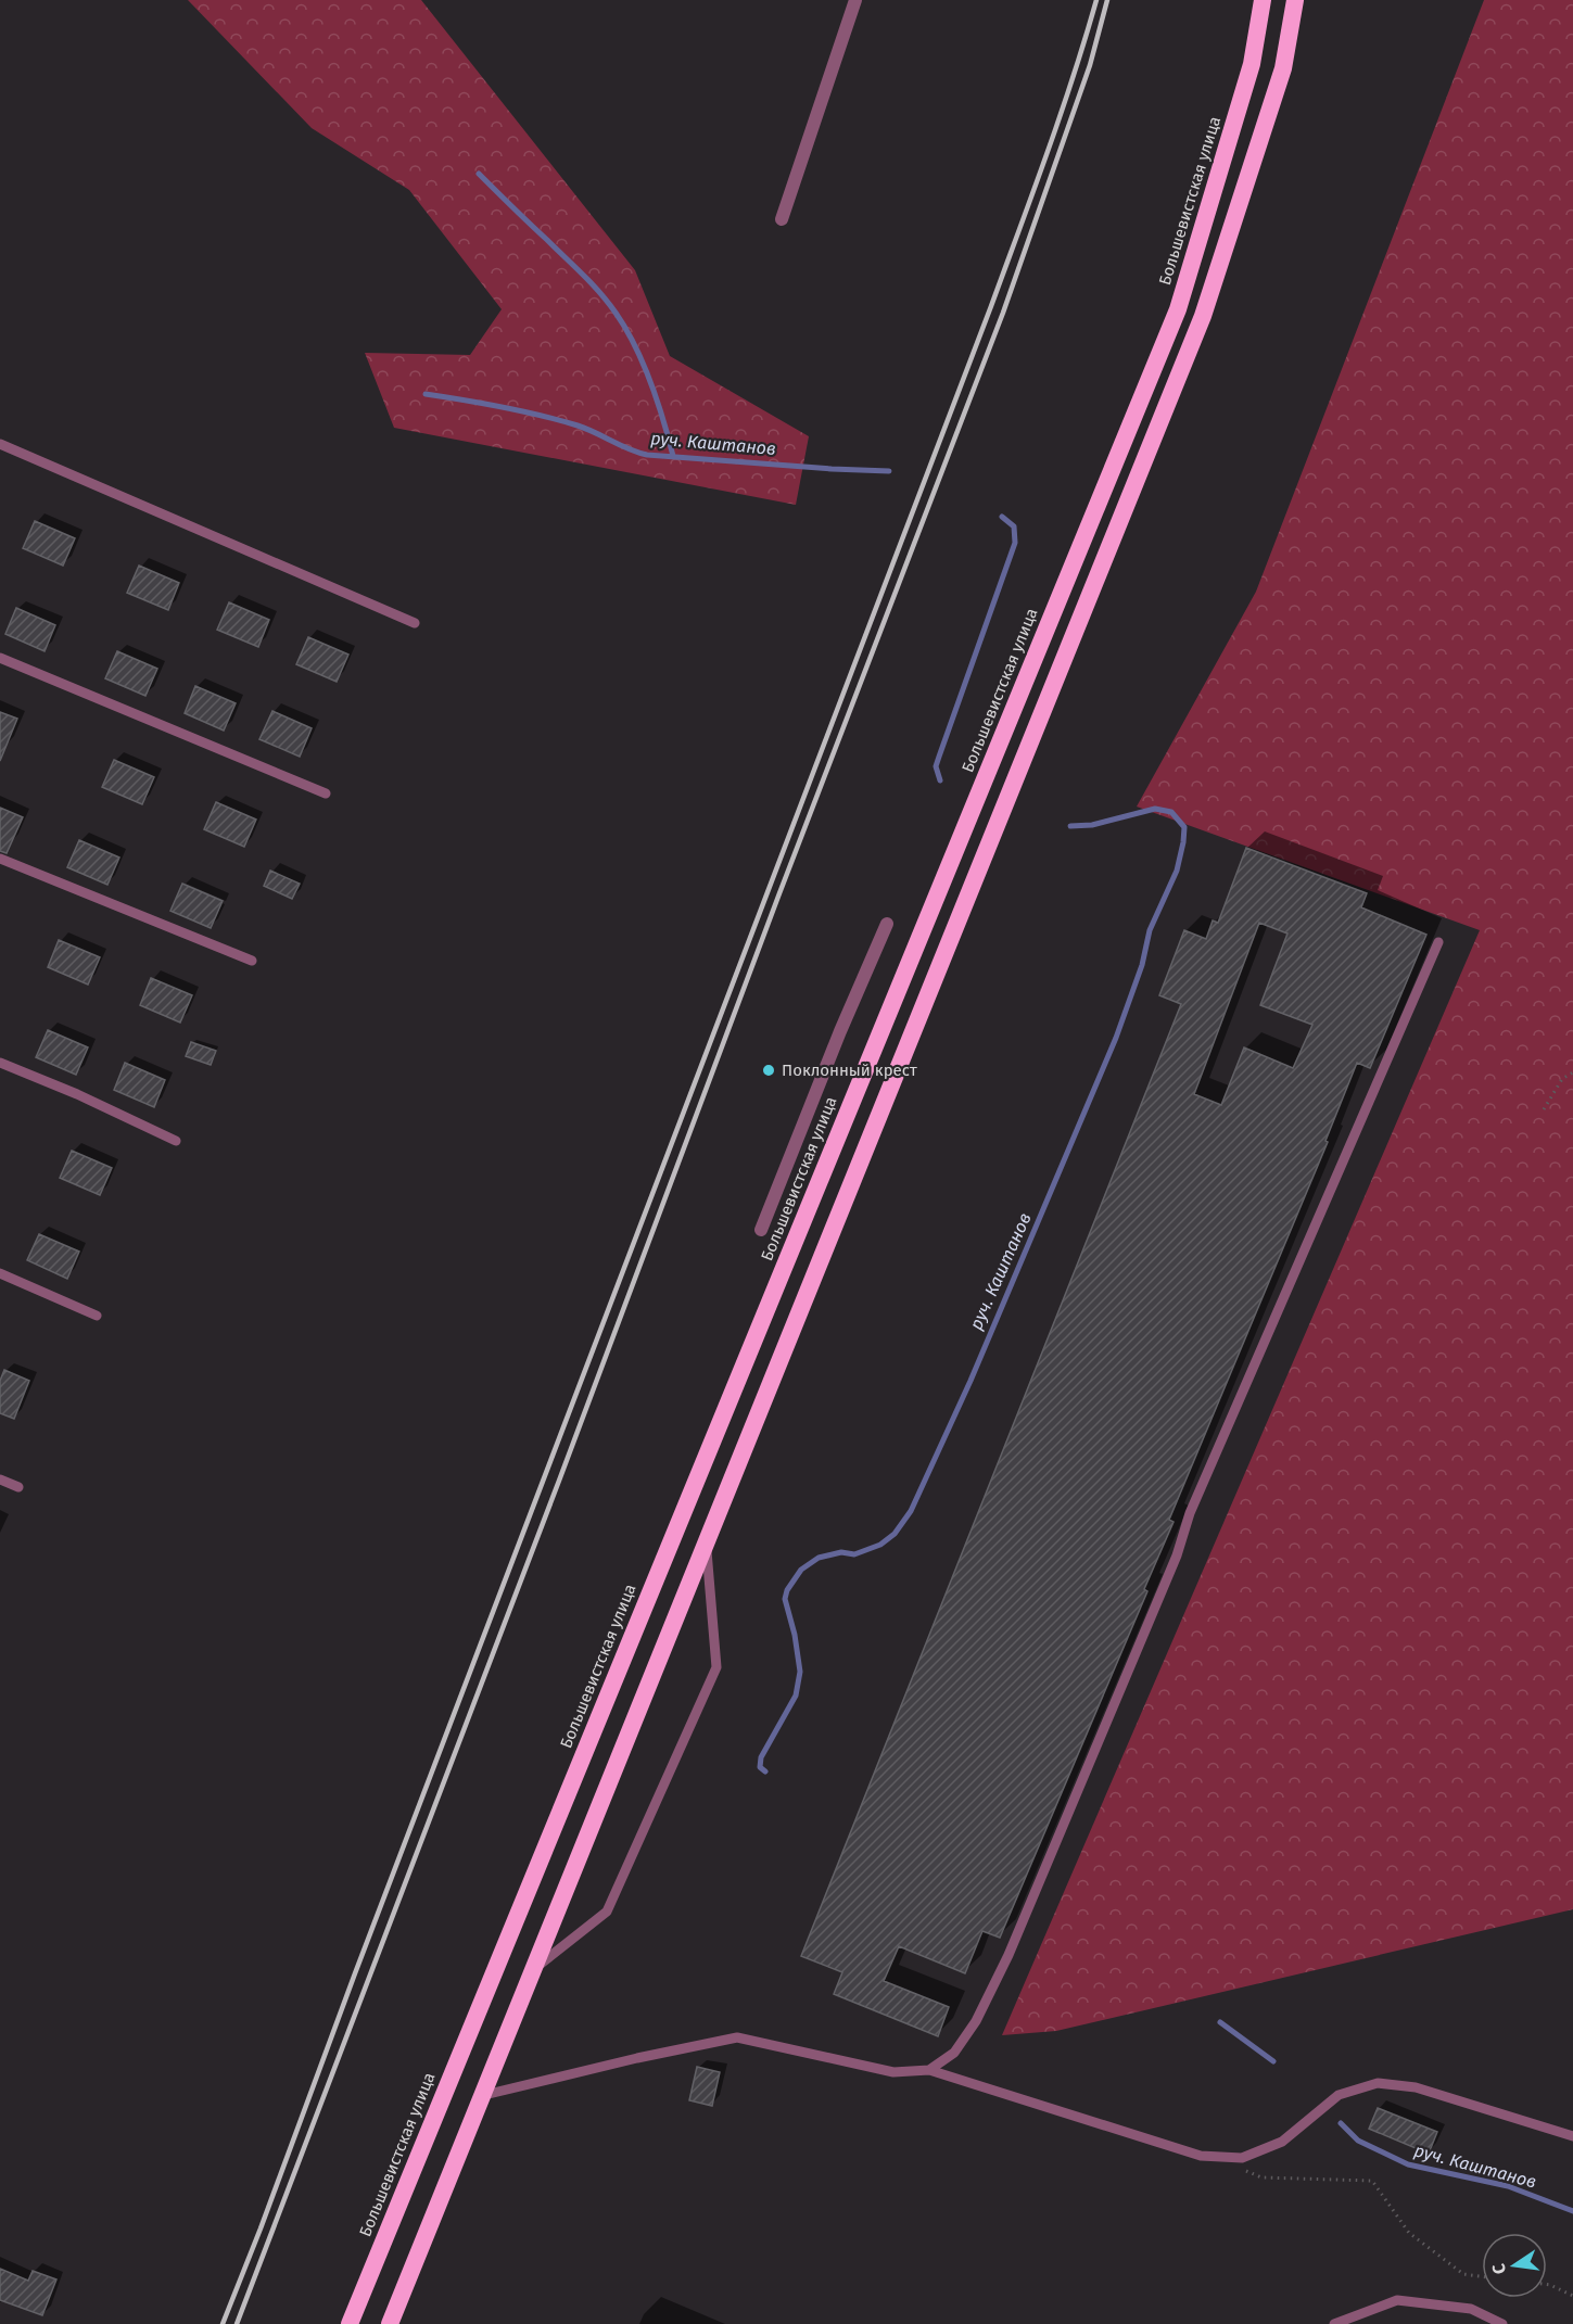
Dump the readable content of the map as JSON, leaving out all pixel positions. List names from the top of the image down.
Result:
{
  "streets": {
    "highway": ["Большевистская улица"]
  },
  "water": ["руч. Каштанов"],
  "places": ["Поклонный крест"],
  "north": "left"
}
